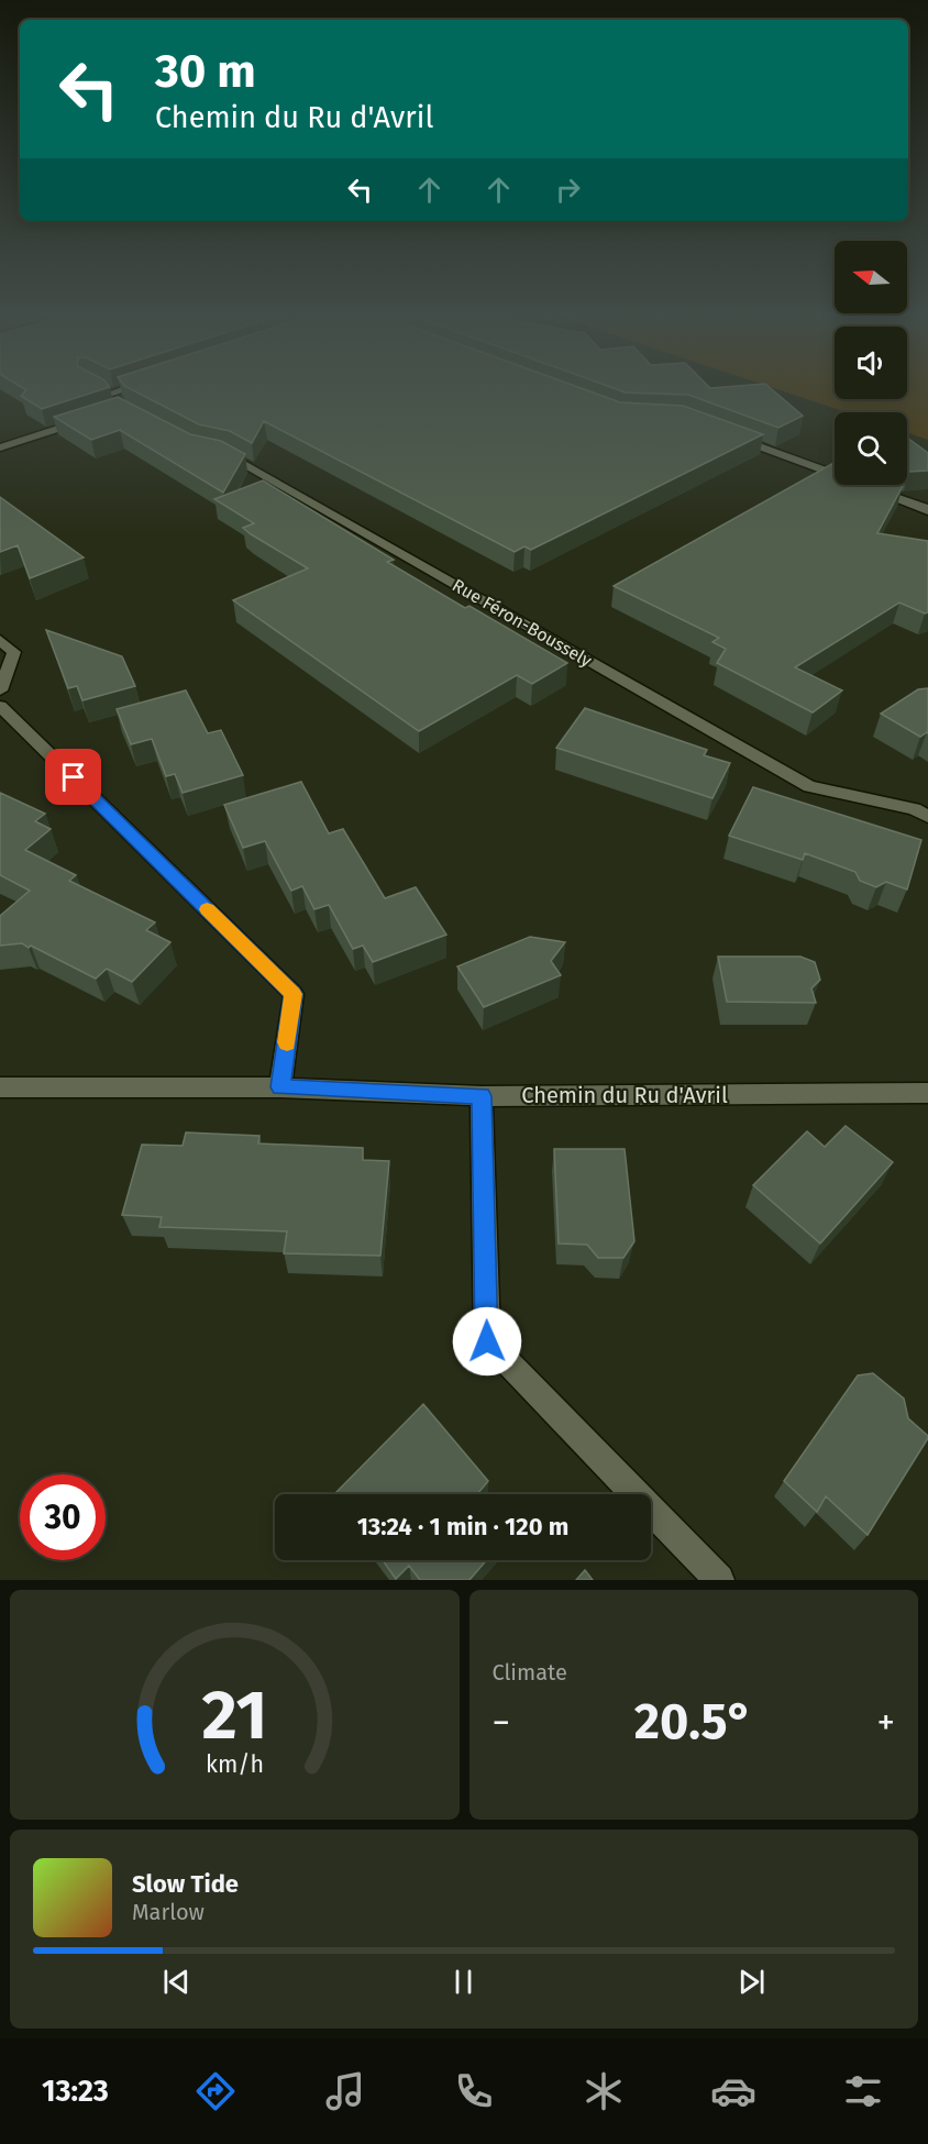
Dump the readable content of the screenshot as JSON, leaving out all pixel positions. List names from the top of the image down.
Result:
{
  "streets": {
    "street": ["Rue Féron-Boussely", "Chemin du Ru d'Avril"]
  },
  "north": "left",
  "page": {
    "turn": ["30 m", "Chemin du Ru d'Avril"],
    "limit": "30",
    "trip": "13:24 · 1 min · 120 m",
    "tile": "Climate",
    "heat": ["−", "20.5°", "+"],
    "song": ["Slow Tide", "Marlow"],
    "tabs": "13:23",
    "gauge": ["21", "km/h"]
  }
}
